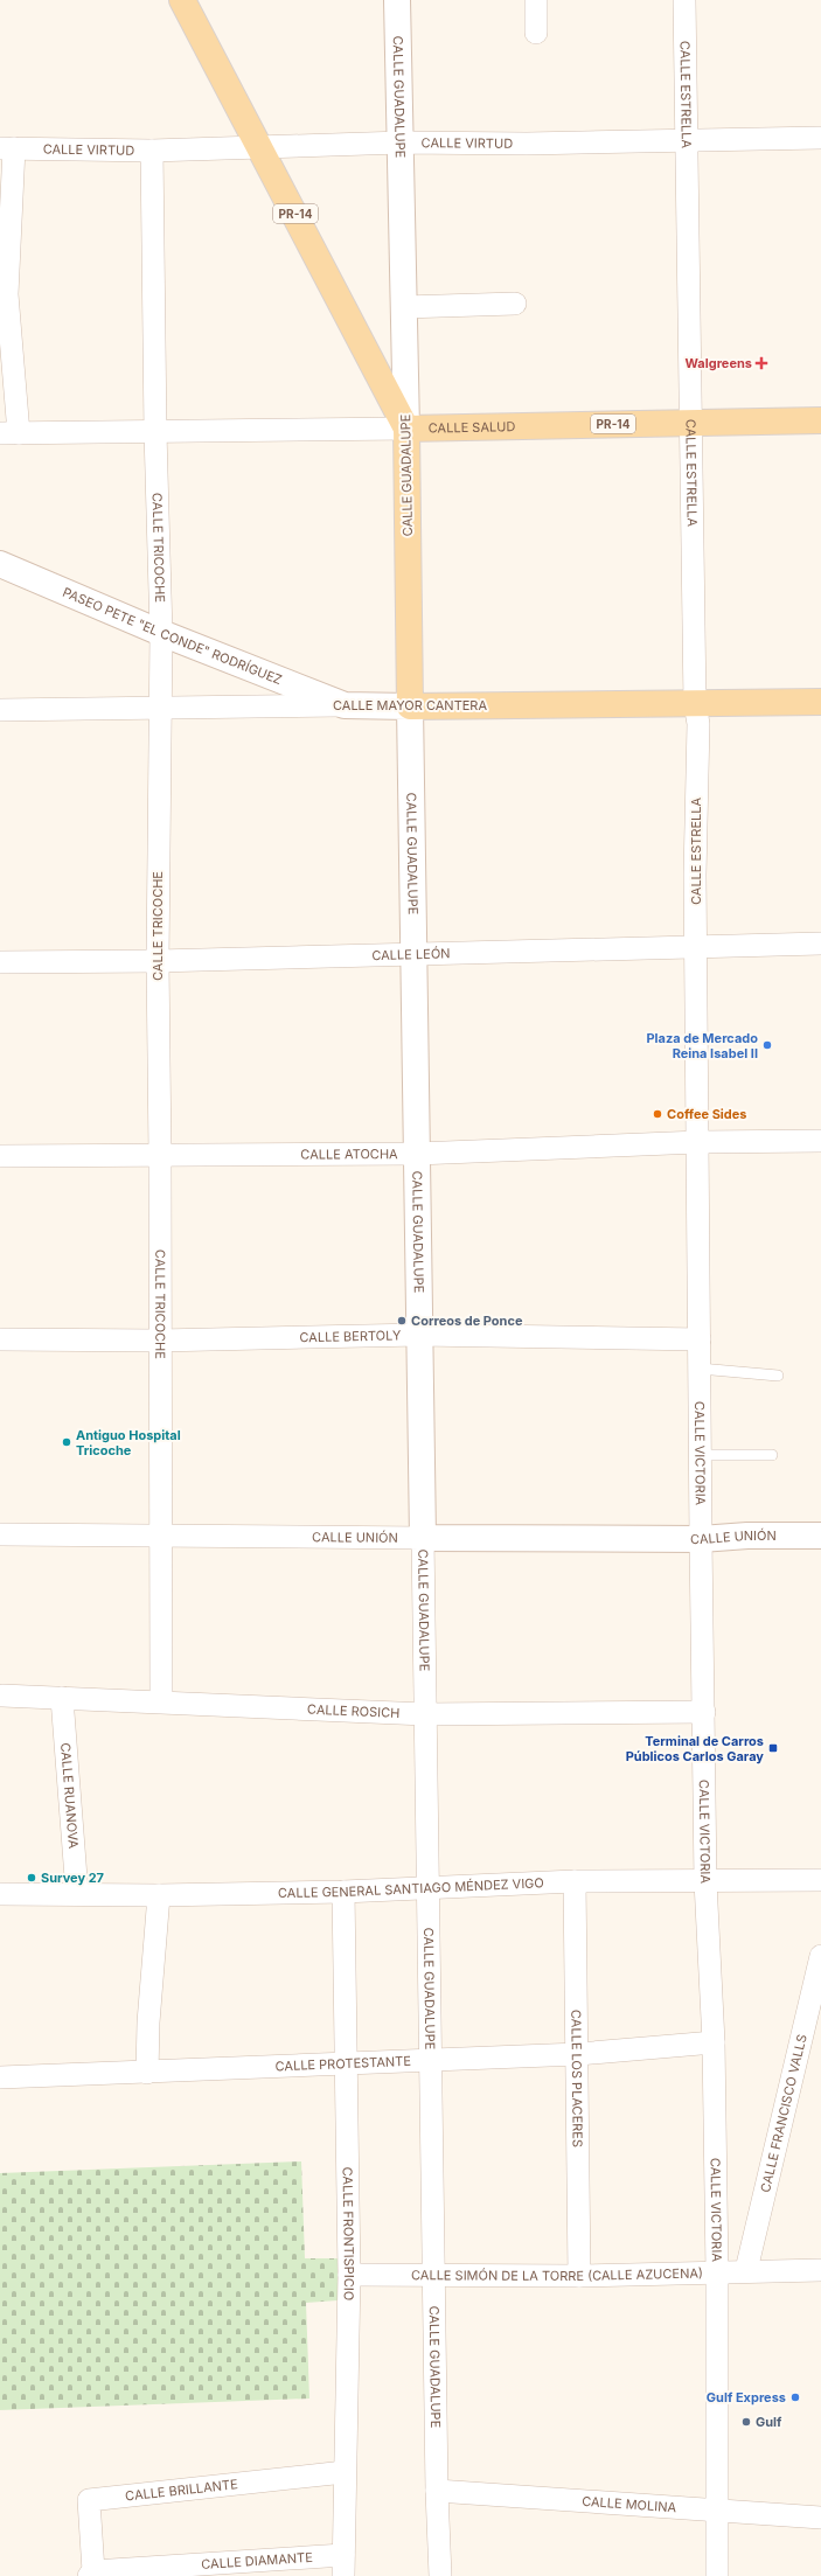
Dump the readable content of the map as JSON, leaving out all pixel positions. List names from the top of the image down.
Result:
{
  "streets": {
    "main road": [
      "CALLE GUADALUPE",
      "PR-14",
      "CALLE SALUD",
      "CALLE MAYOR CANTERA"
    ],
    "street": [
      "CALLE ESTRELLA",
      "CALLE VIRTUD",
      "CALLE TRICOCHE",
      "PASEO PETE \"EL CONDE\" RODRÍGUEZ",
      "CALLE LEÓN",
      "CALLE ATOCHA",
      "CALLE BERTOLY",
      "CALLE VICTORIA",
      "CALLE UNIÓN",
      "CALLE ROSICH",
      "CALLE RUANOVA",
      "CALLE GENERAL SANTIAGO MÉNDEZ VIGO",
      "CALLE PROTESTANTE",
      "CALLE LOS PLACERES",
      "CALLE FRANCISCO VALLS",
      "CALLE FRONTISPICIO",
      "CALLE SIMÓN DE LA TORRE (CALLE AZUCENA)",
      "CALLE BRILLANTE",
      "CALLE MOLINA",
      "CALLE DIAMANTE"
    ]
  },
  "crossings": [
    ["CALLE ESTRELLA", "CALLE VIRTUD"],
    ["CALLE ESTRELLA", "CALLE SALUD"],
    ["CALLE ESTRELLA", "CALLE MAYOR CANTERA"],
    ["CALLE ESTRELLA", "CALLE LEÓN"],
    ["CALLE ESTRELLA", "CALLE VICTORIA"],
    ["CALLE GUADALUPE", "CALLE VIRTUD"],
    ["CALLE GUADALUPE", "PR-14"],
    ["CALLE GUADALUPE", "CALLE SALUD"],
    ["CALLE GUADALUPE", "CALLE MAYOR CANTERA"],
    ["CALLE GUADALUPE", "CALLE LEÓN"],
    ["CALLE GUADALUPE", "CALLE ATOCHA"],
    ["CALLE GUADALUPE", "CALLE BERTOLY"],
    ["CALLE GUADALUPE", "CALLE UNIÓN"],
    ["CALLE GUADALUPE", "CALLE ROSICH"],
    ["CALLE GUADALUPE", "CALLE GENERAL SANTIAGO MÉNDEZ VIGO"],
    ["CALLE GUADALUPE", "CALLE PROTESTANTE"],
    ["CALLE GUADALUPE", "CALLE SIMÓN DE LA TORRE (CALLE AZUCENA)"],
    ["CALLE GUADALUPE", "CALLE MOLINA"],
    ["CALLE VIRTUD", "PR-14"],
    ["CALLE VIRTUD", "CALLE TRICOCHE"],
    ["PR-14", "CALLE SALUD"],
    ["CALLE SALUD", "CALLE TRICOCHE"],
    ["CALLE TRICOCHE", "PASEO PETE \"EL CONDE\" RODRÍGUEZ"],
    ["CALLE TRICOCHE", "CALLE MAYOR CANTERA"],
    ["CALLE TRICOCHE", "CALLE LEÓN"],
    ["CALLE TRICOCHE", "CALLE ATOCHA"],
    ["CALLE TRICOCHE", "CALLE BERTOLY"],
    ["CALLE TRICOCHE", "CALLE UNIÓN"],
    ["CALLE TRICOCHE", "CALLE ROSICH"],
    ["PASEO PETE \"EL CONDE\" RODRÍGUEZ", "CALLE MAYOR CANTERA"],
    ["CALLE LEÓN", "CALLE VICTORIA"],
    ["CALLE ATOCHA", "CALLE VICTORIA"],
    ["CALLE BERTOLY", "CALLE VICTORIA"],
    ["CALLE VICTORIA", "CALLE UNIÓN"],
    ["CALLE VICTORIA", "CALLE ROSICH"],
    ["CALLE VICTORIA", "CALLE GENERAL SANTIAGO MÉNDEZ VIGO"],
    ["CALLE VICTORIA", "CALLE PROTESTANTE"],
    ["CALLE VICTORIA", "CALLE SIMÓN DE LA TORRE (CALLE AZUCENA)"],
    ["CALLE VICTORIA", "CALLE MOLINA"],
    ["CALLE ROSICH", "CALLE RUANOVA"],
    ["CALLE RUANOVA", "CALLE GENERAL SANTIAGO MÉNDEZ VIGO"],
    ["CALLE GENERAL SANTIAGO MÉNDEZ VIGO", "CALLE LOS PLACERES"],
    ["CALLE GENERAL SANTIAGO MÉNDEZ VIGO", "CALLE FRONTISPICIO"],
    ["CALLE PROTESTANTE", "CALLE LOS PLACERES"],
    ["CALLE PROTESTANTE", "CALLE FRONTISPICIO"],
    ["CALLE LOS PLACERES", "CALLE SIMÓN DE LA TORRE (CALLE AZUCENA)"],
    ["CALLE FRANCISCO VALLS", "CALLE SIMÓN DE LA TORRE (CALLE AZUCENA)"],
    ["CALLE FRONTISPICIO", "CALLE SIMÓN DE LA TORRE (CALLE AZUCENA)"],
    ["CALLE FRONTISPICIO", "CALLE BRILLANTE"],
    ["CALLE FRONTISPICIO", "CALLE DIAMANTE"],
    ["CALLE BRILLANTE", "CALLE DIAMANTE"]
  ],
  "places": {
    "health": ["Walgreens"],
    "other": [
      "Plaza de Mercado Reina Isabel II",
      "Coffee Sides",
      "Correos de Ponce",
      "Antiguo Hospital Tricoche",
      "Survey 27",
      "Gulf Express",
      "Gulf"
    ],
    "transit": ["Terminal de Carros Públicos Carlos Garay"]
  }
}
